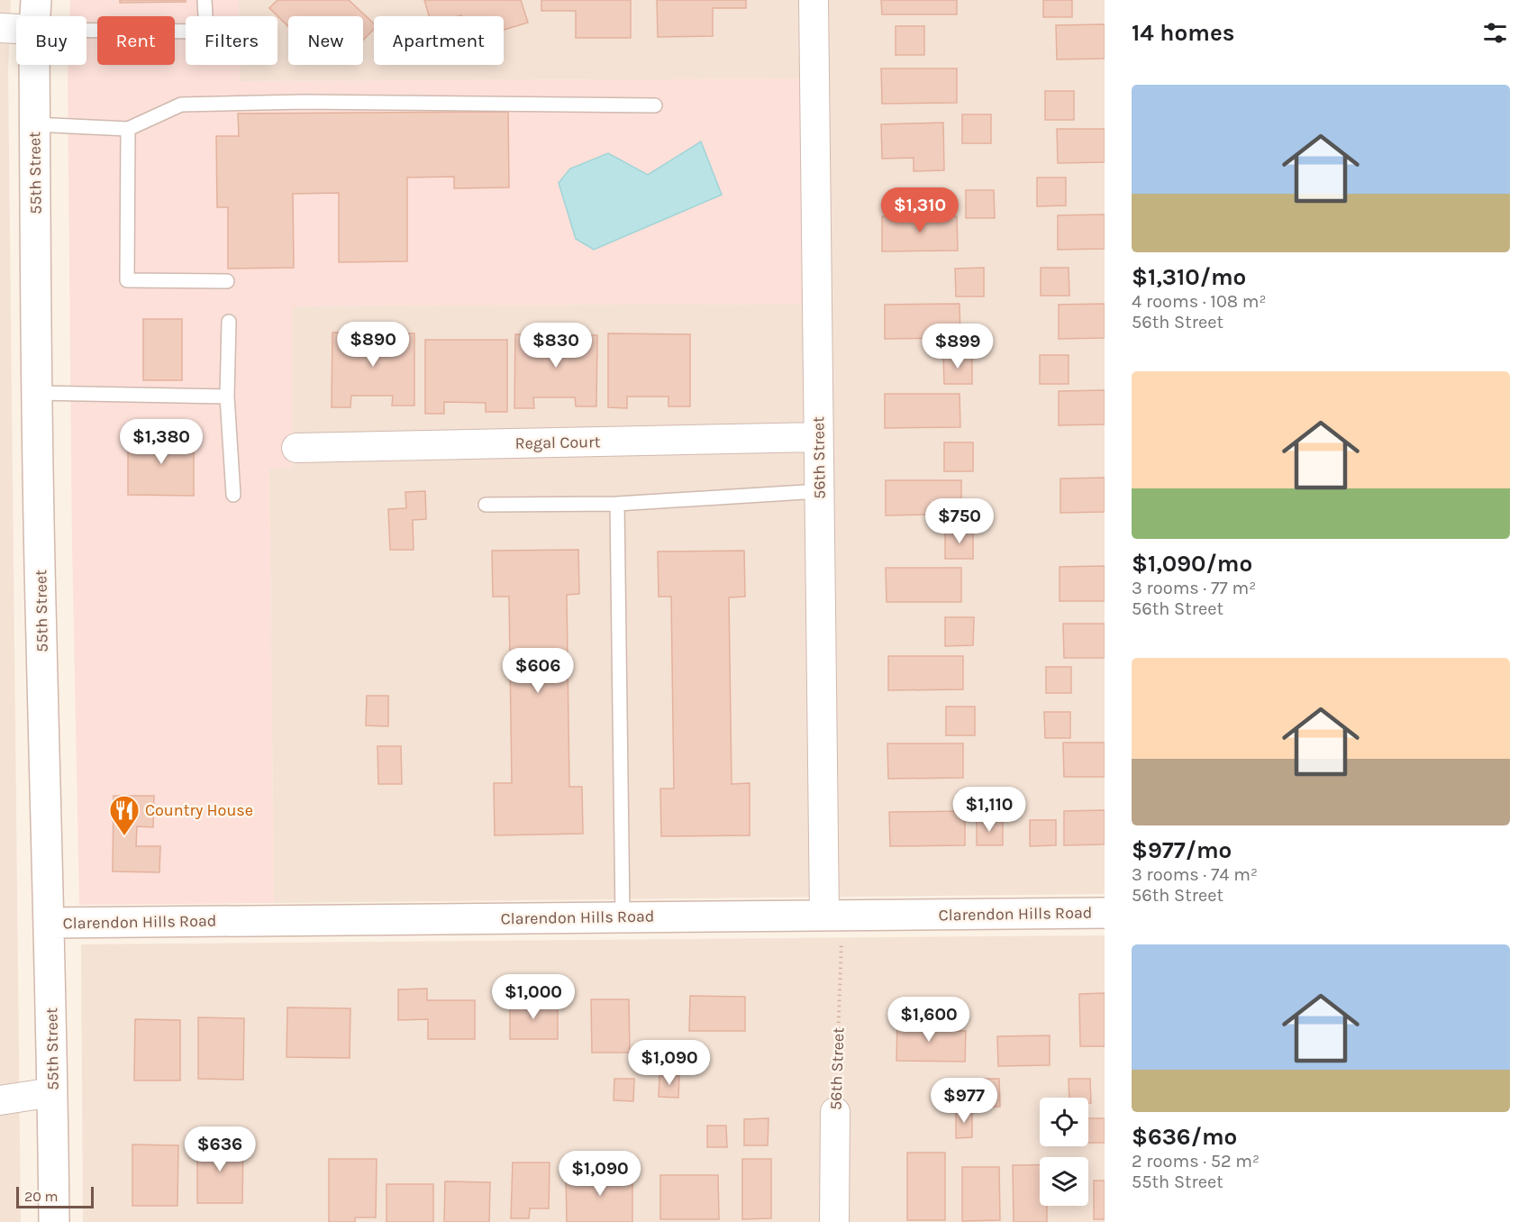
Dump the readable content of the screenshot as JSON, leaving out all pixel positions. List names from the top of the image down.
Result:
{
  "streets": {
    "main road": ["55th Street", "Clarendon Hills Road"],
    "street": ["Regal Court", "56th Street"]
  },
  "crossings": [
    ["55th Street", "Clarendon Hills Road"],
    ["Regal Court", "56th Street"],
    ["56th Street", "Clarendon Hills Road"]
  ],
  "places": {
    "restaurant": ["Country House"]
  },
  "scale_bar": "20 m",
  "page": {
    "heading": "14 homes",
    "chip": [
      "Buy",
      "Rent",
      "Filters",
      "New",
      "Apartment"
    ],
    "list": [
      {
        "name": "$1,310/mo",
        "note": "4 rooms · 108 m² · 56th Street"
      },
      {
        "name": "$1,090/mo",
        "note": "3 rooms · 77 m² · 56th Street"
      },
      {
        "name": "$977/mo",
        "note": "3 rooms · 74 m² · 56th Street"
      },
      {
        "name": "$636/mo",
        "note": "2 rooms · 52 m² · 55th Street"
      }
    ],
    "price": [
      "$1,310",
      "$890",
      "$830",
      "$899",
      "$1,380",
      "$750",
      "$606",
      "$1,110",
      "$1,000",
      "$1,600",
      "$1,090",
      "$977",
      "$636",
      "$1,090"
    ],
    "scale": "20 m"
  }
}
